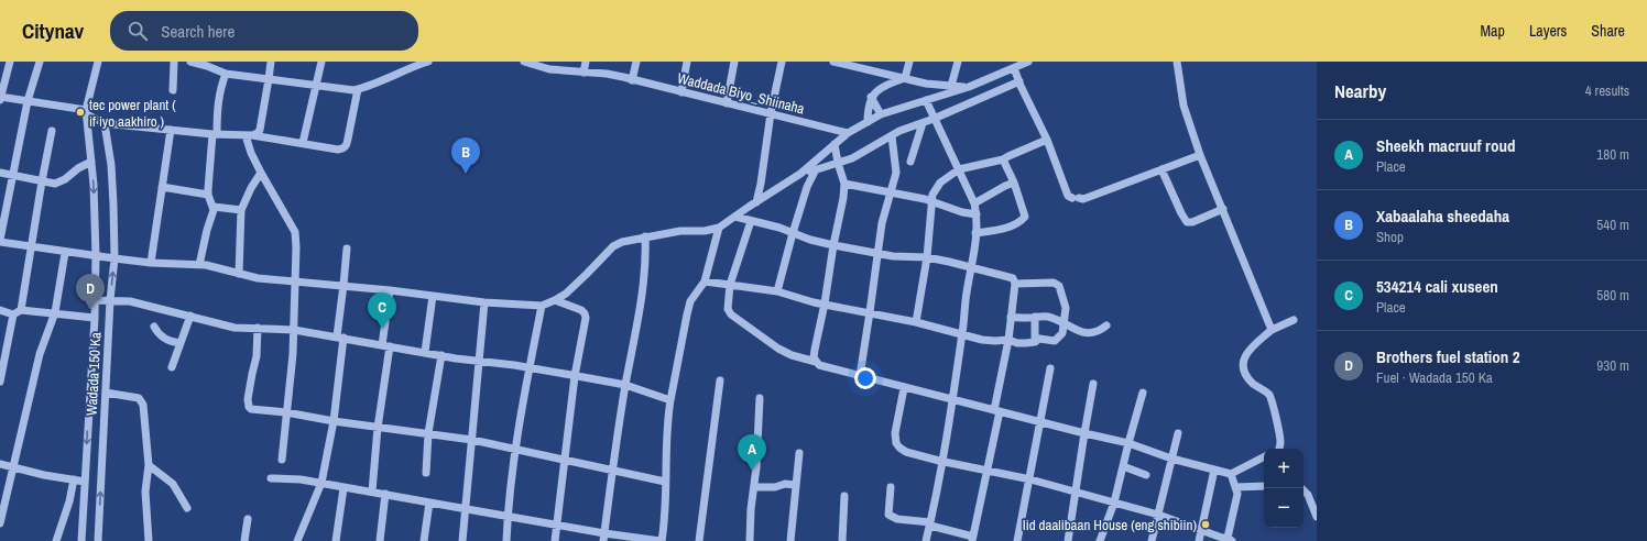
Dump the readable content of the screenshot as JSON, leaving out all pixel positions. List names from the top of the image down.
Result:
{
  "streets": {
    "street": ["Waddada Biyo_Shiinaha", "Wadada 150 Ka"]
  },
  "places": ["tec power plant ( if iyo aakhiro )", "Iid daalibaan House (eng shibiin)"],
  "page": {
    "header": "Citynav",
    "search": "Search here",
    "nav": ["Map", "Layers", "Share"],
    "heading": ["Nearby", "4 results"],
    "list": [
      {
        "mark": "A",
        "name": "Sheekh macruuf roud",
        "note": "Place",
        "value": "180 m"
      },
      {
        "mark": "B",
        "name": "Xabaalaha sheedaha",
        "note": "Shop",
        "value": "540 m"
      },
      {
        "mark": "C",
        "name": "534214 cali xuseen",
        "note": "Place",
        "value": "580 m"
      },
      {
        "mark": "D",
        "name": "Brothers fuel station 2",
        "note": "Fuel · Wadada 150 Ka",
        "value": "930 m"
      }
    ],
    "pins": [
      "B",
      "D",
      "C",
      "A"
    ],
    "map_buttons": ["+", "−"]
  }
}
